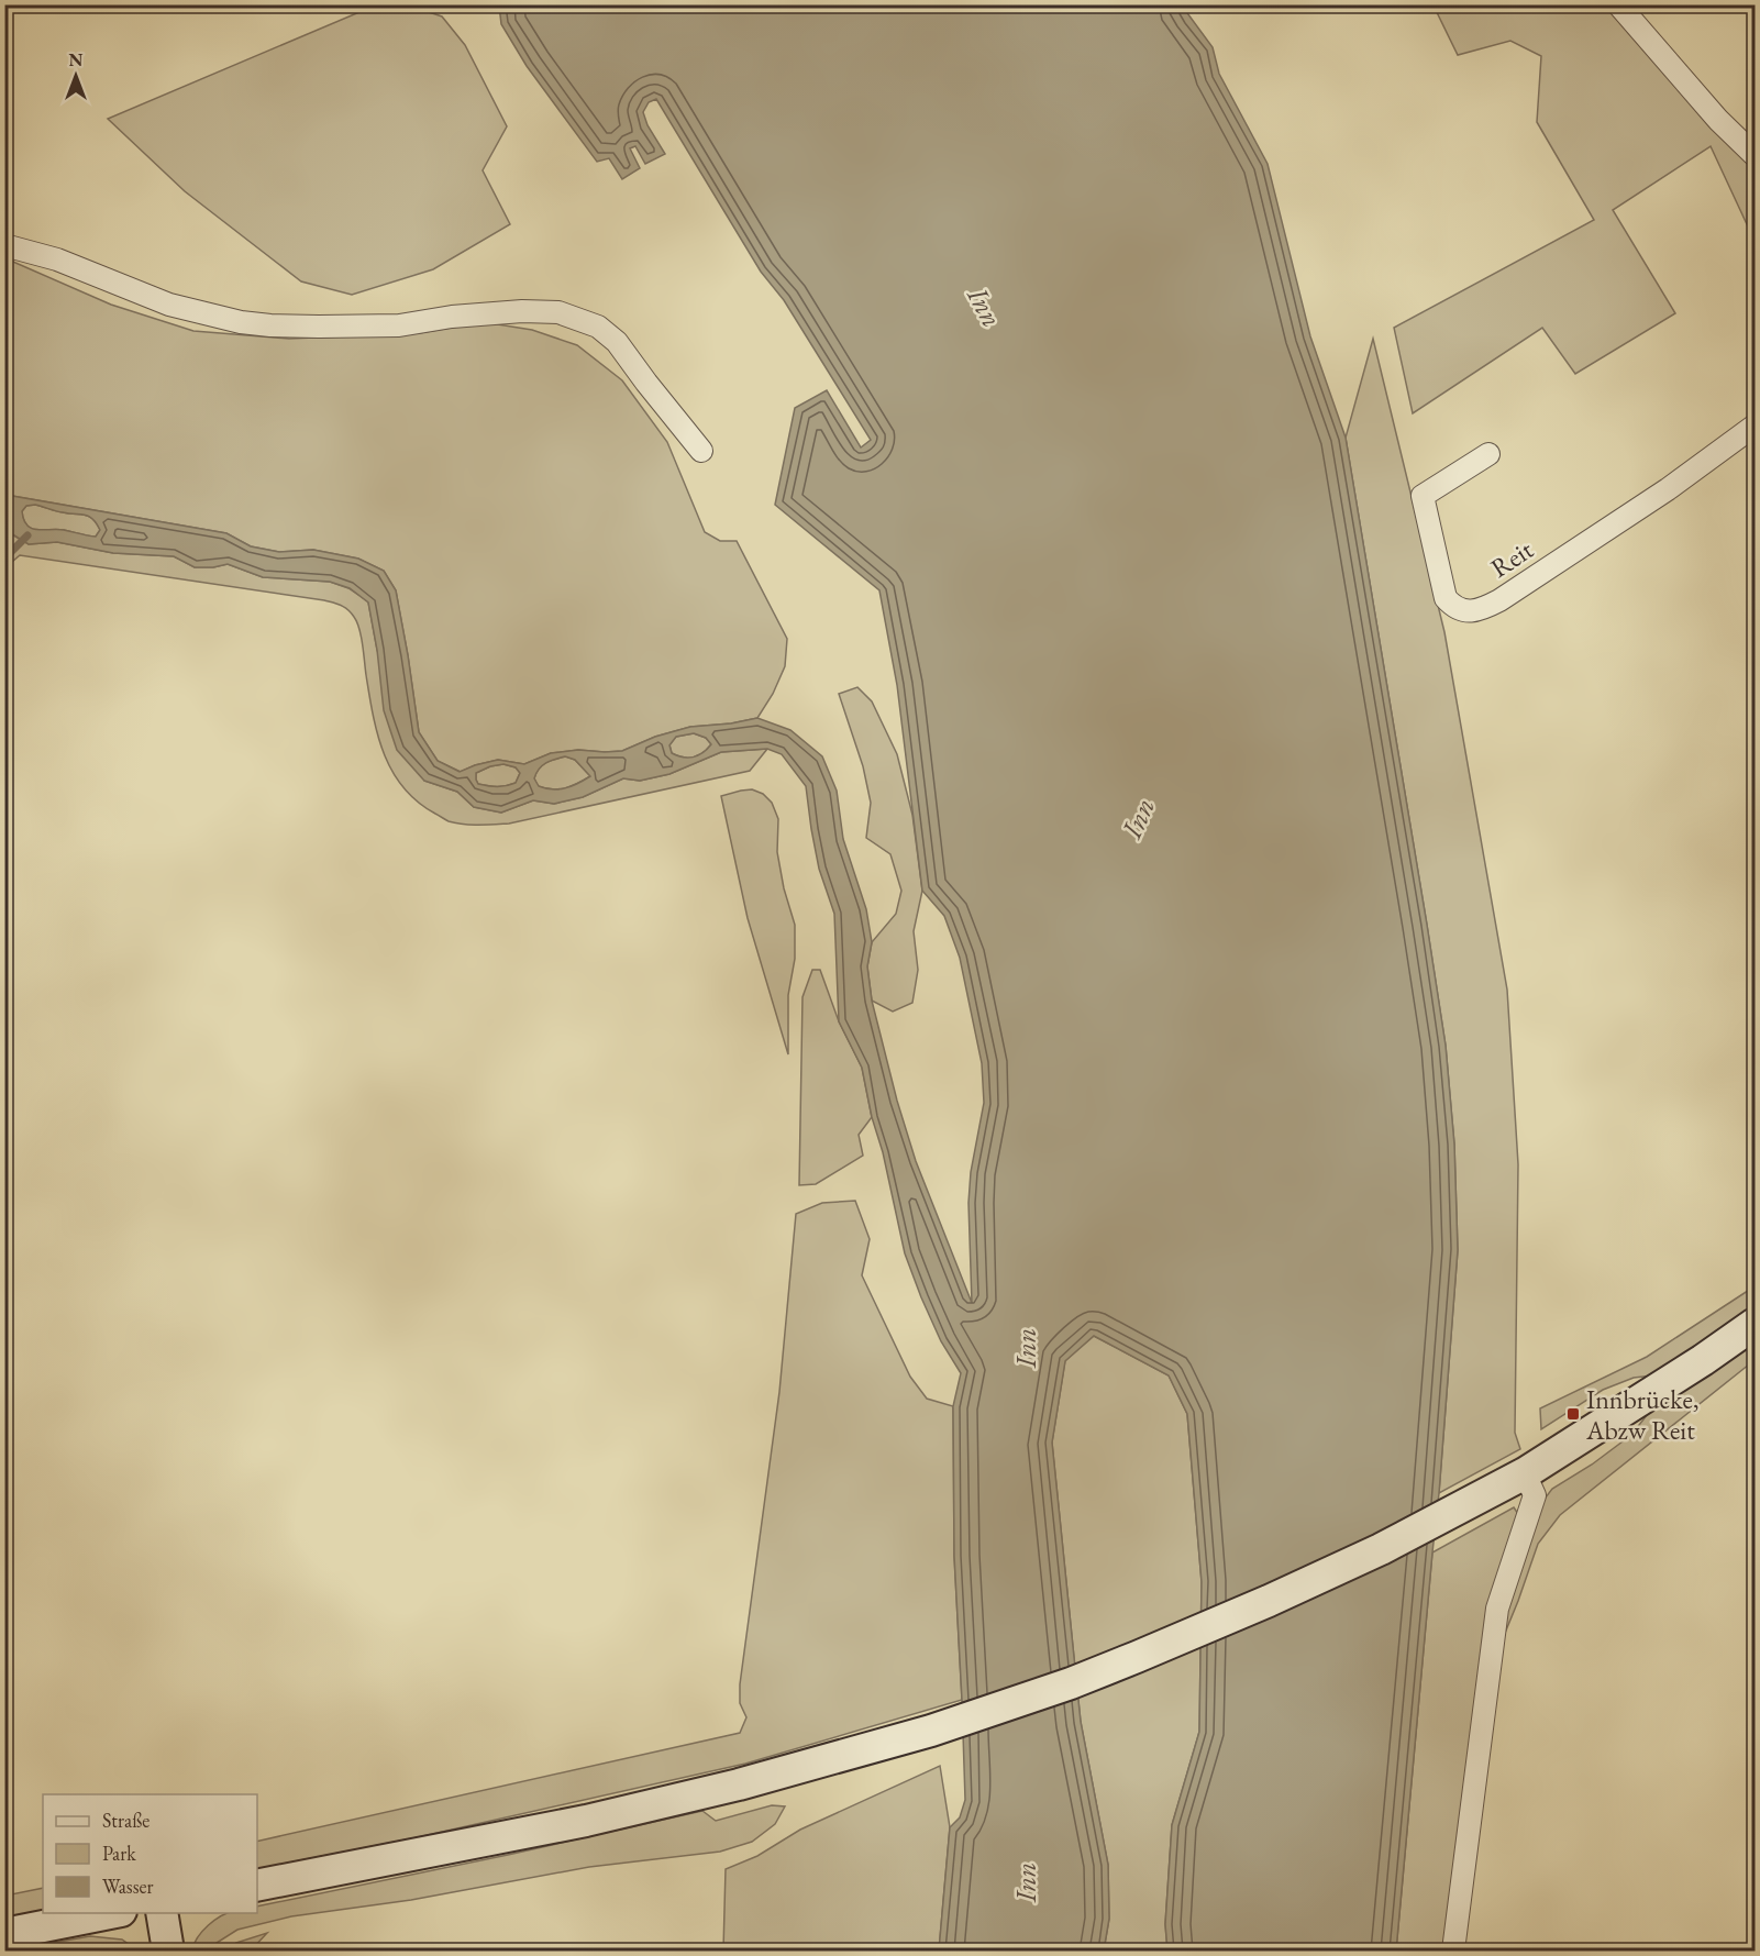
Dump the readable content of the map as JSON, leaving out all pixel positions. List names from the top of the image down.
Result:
{
  "streets": {
    "street": ["Reit"]
  },
  "water": ["Inn"],
  "places": {
    "transit": ["Innbrücke, Abzw Reit"]
  },
  "legend": ["Straße", "Park", "Wasser"],
  "north": "top"
}
